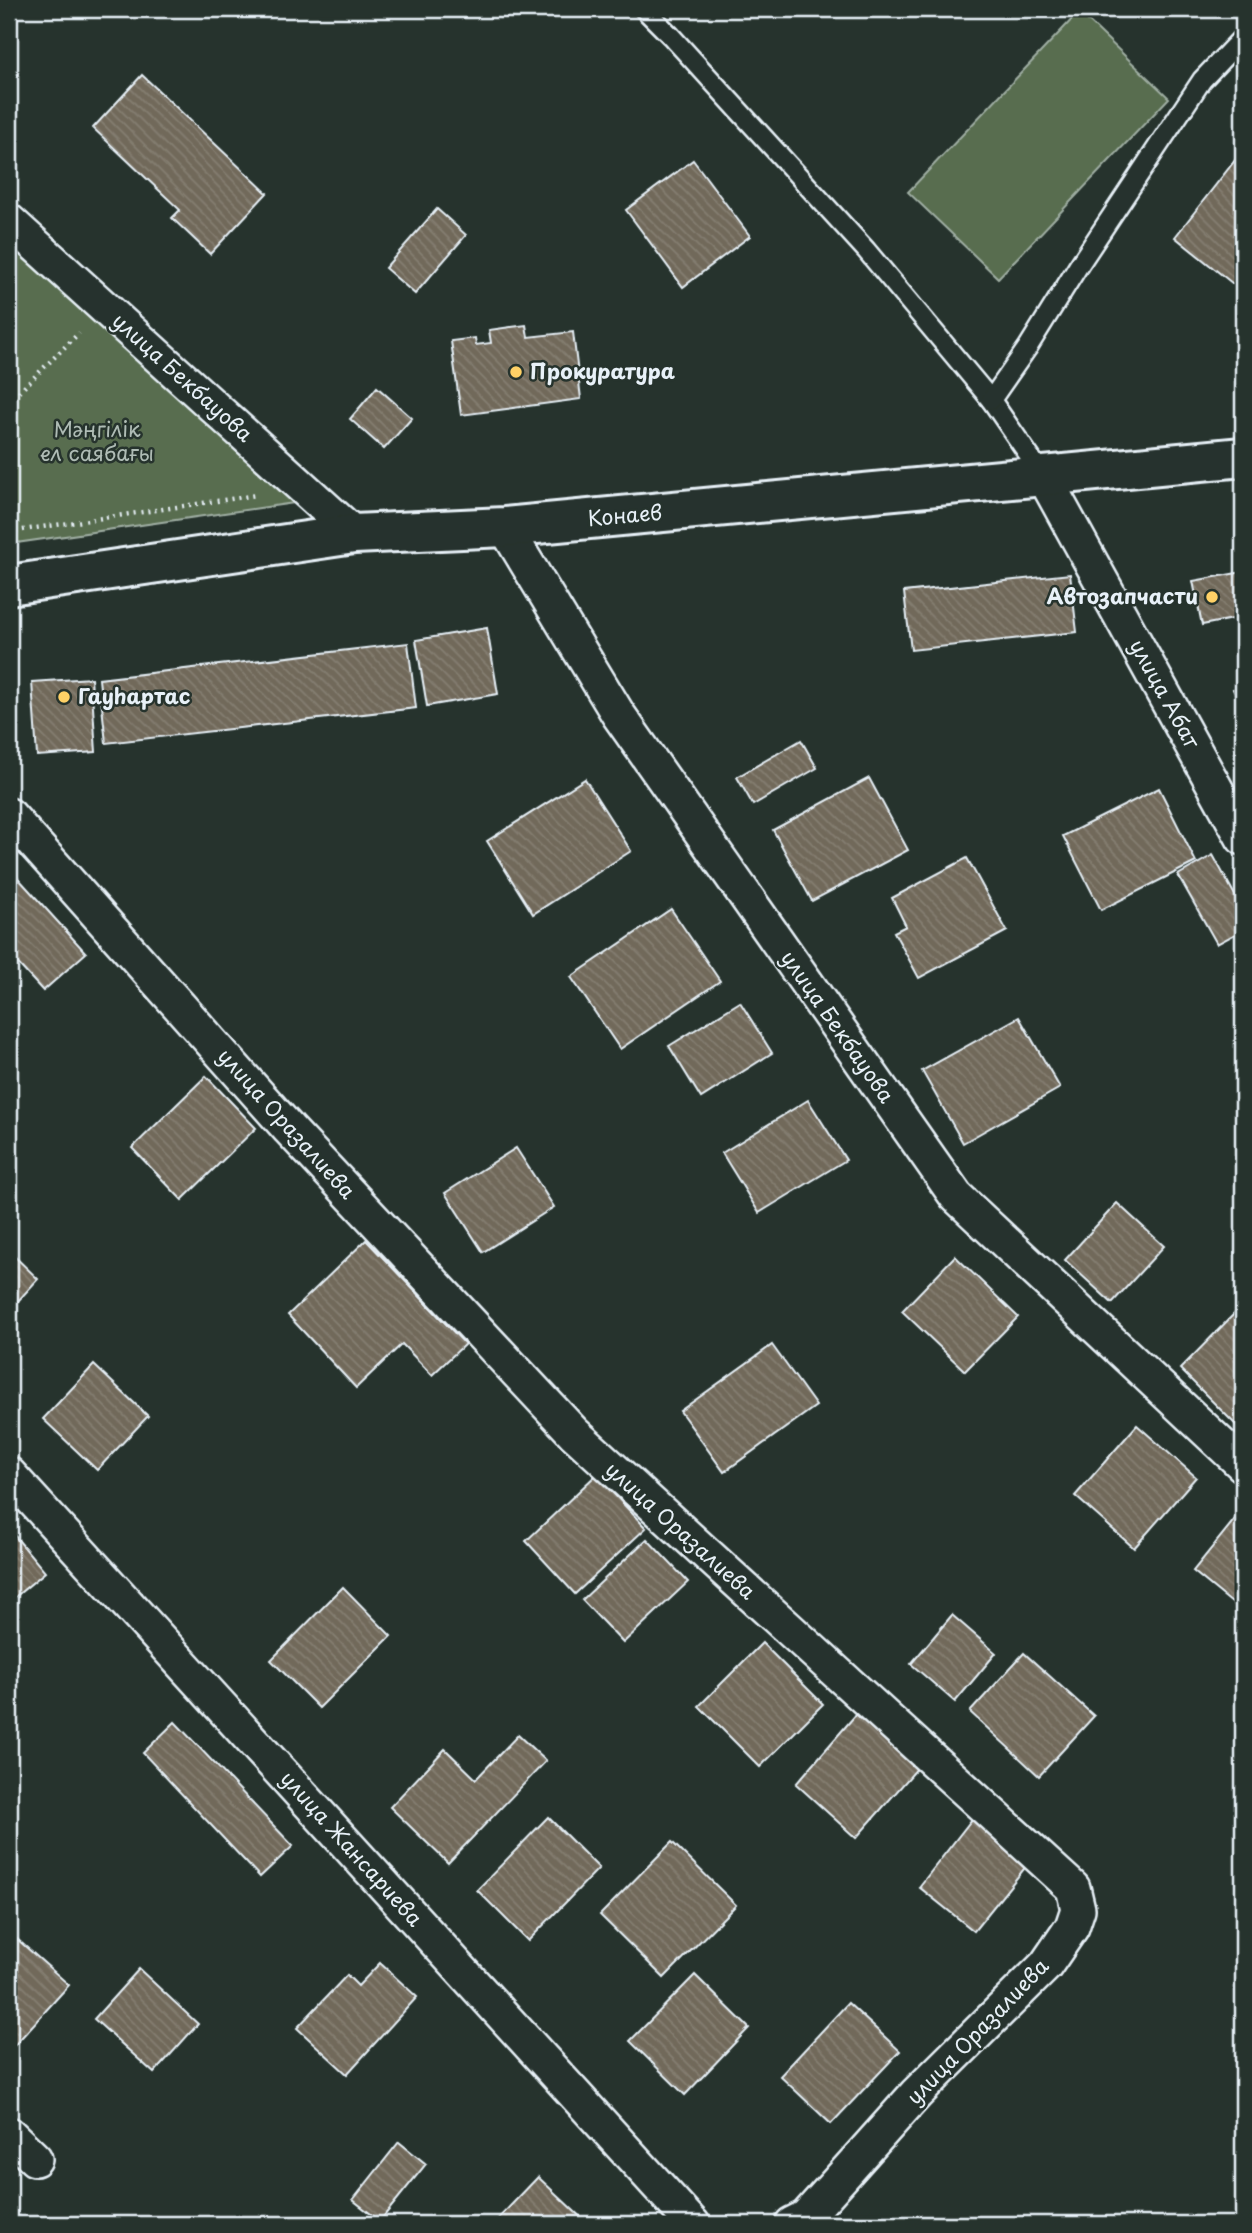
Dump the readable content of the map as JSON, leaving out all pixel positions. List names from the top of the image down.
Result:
{
  "streets": {
    "main road": ["Конаев"],
    "street": [
      "улица Бекбауова",
      "улица Абат",
      "улица Оразалиева",
      "улица Жансариева"
    ]
  },
  "crossings": [
    ["улица Бекбауова", "Конаев"],
    ["Конаев", "улица Абат"]
  ],
  "parks": ["Мәңгілік ел саябағы"],
  "places": ["Прокуратура", "Автозапчасти", "Гауһартас"]
}
